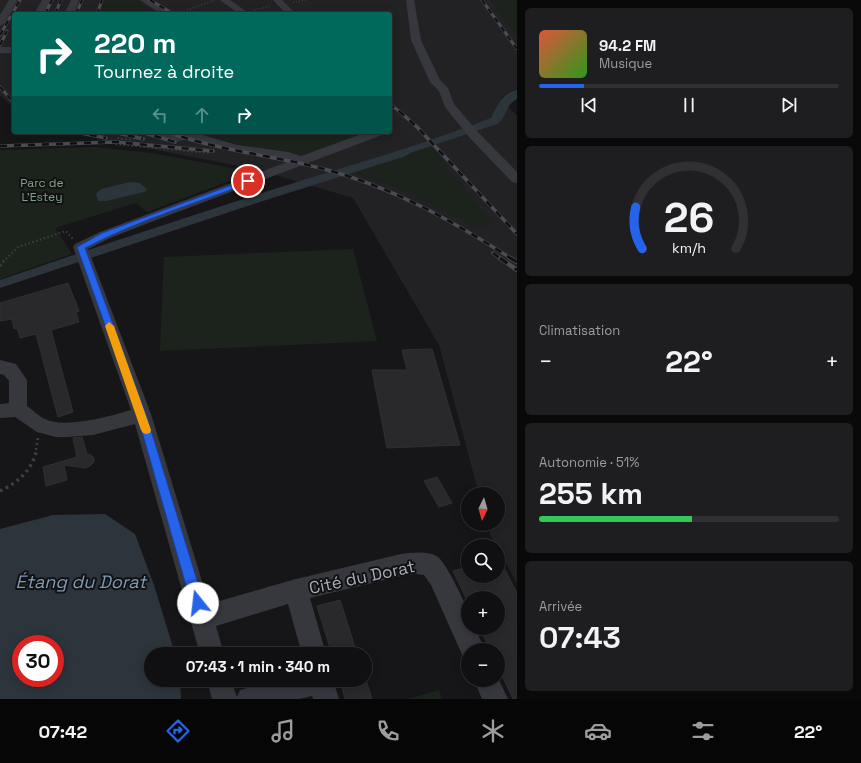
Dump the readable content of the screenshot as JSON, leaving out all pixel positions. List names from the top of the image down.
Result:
{
  "streets": {
    "street": ["Cité du Dorat"]
  },
  "water": ["Étang du Dorat"],
  "parks": ["Parc de L'Estey"],
  "north": "bottom",
  "page": {
    "turn": ["220 m", "Tournez à droite"],
    "song": ["94.2 FM", "Musique"],
    "tile": [
      "Climatisation",
      ["Autonomie · 51%", "255 km"],
      ["Arrivée", "07:43"]
    ],
    "heat": ["−", "22°", "+"],
    "map_buttons": ["+", "−"],
    "limit": "30",
    "trip": "07:43 · 1 min · 340 m",
    "tabs": ["07:42", "22°"],
    "gauge": ["26", "km/h"]
  }
}
